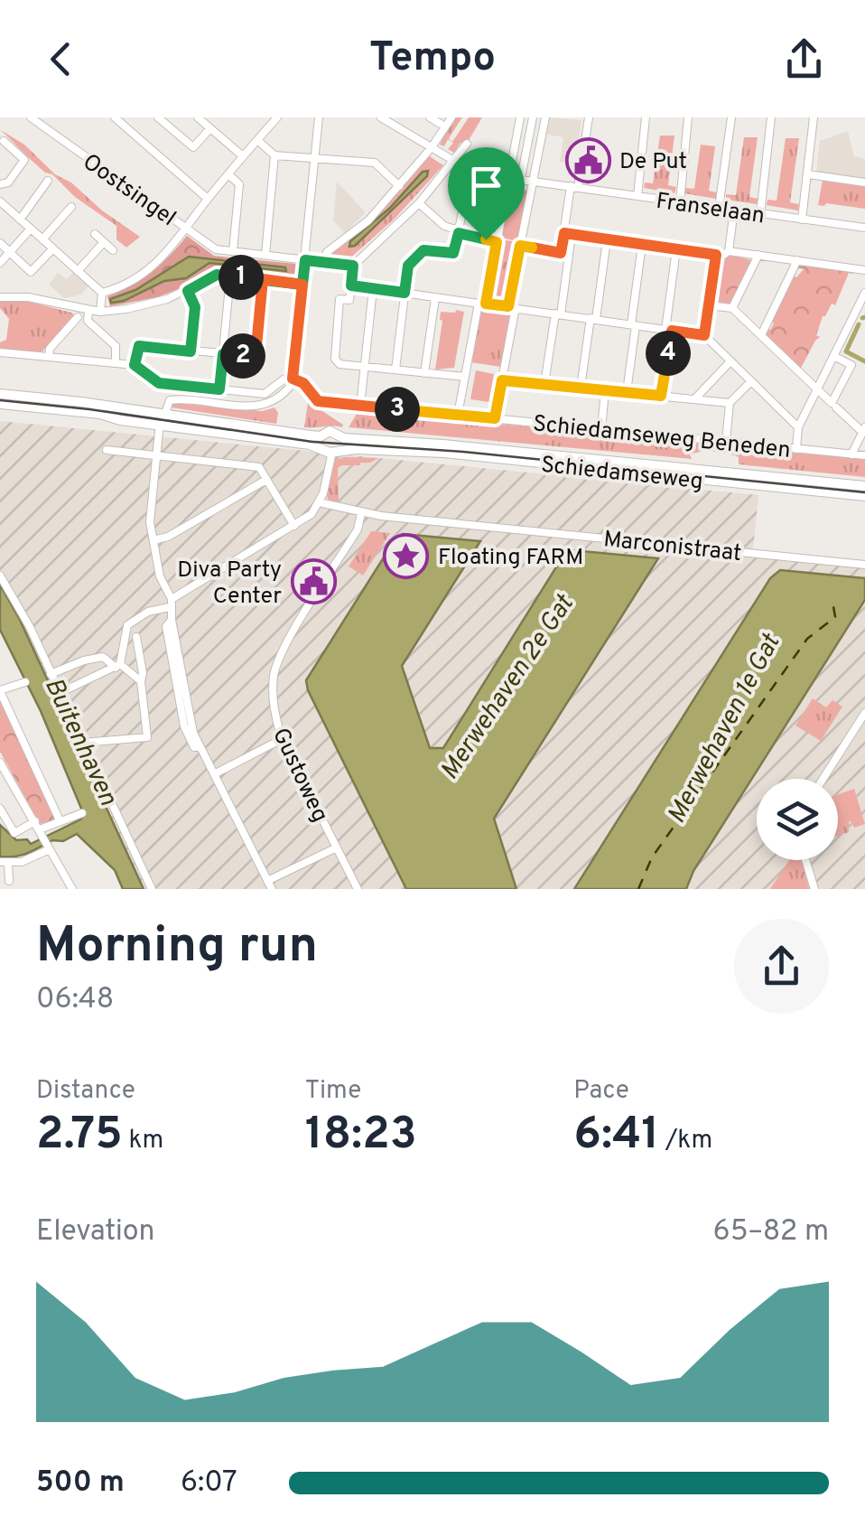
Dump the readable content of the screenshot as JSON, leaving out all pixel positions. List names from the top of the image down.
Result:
{
  "streets": {
    "main road": ["Schiedamseweg"],
    "street": [
      "Oostsingel",
      "Franselaan",
      "Schiedamseweg Beneden",
      "Marconistraat",
      "Gustoweg"
    ]
  },
  "crossings": [
    ["Marconistraat", "Gustoweg"]
  ],
  "water": ["Merwehaven 2e Gat", "Merwehaven 1e Gat", "Buitenhaven"],
  "places": {
    "public building": ["De Put", "Diva Party Center"],
    "place": ["Floating FARM"]
  },
  "page": {
    "header": "Tempo",
    "pins": [
      "1",
      "4",
      "2",
      "3"
    ],
    "heading": ["Morning run", "06:48"],
    "stats": [
      ["Distance", "2.75 km"],
      ["Time", "18:23"],
      ["Pace", "6:41 /km"]
    ],
    "chart": ["Elevation", "65–82 m"],
    "list": [
      {
        "name": "500 m",
        "note": "6:07"
      }
    ]
  }
}
